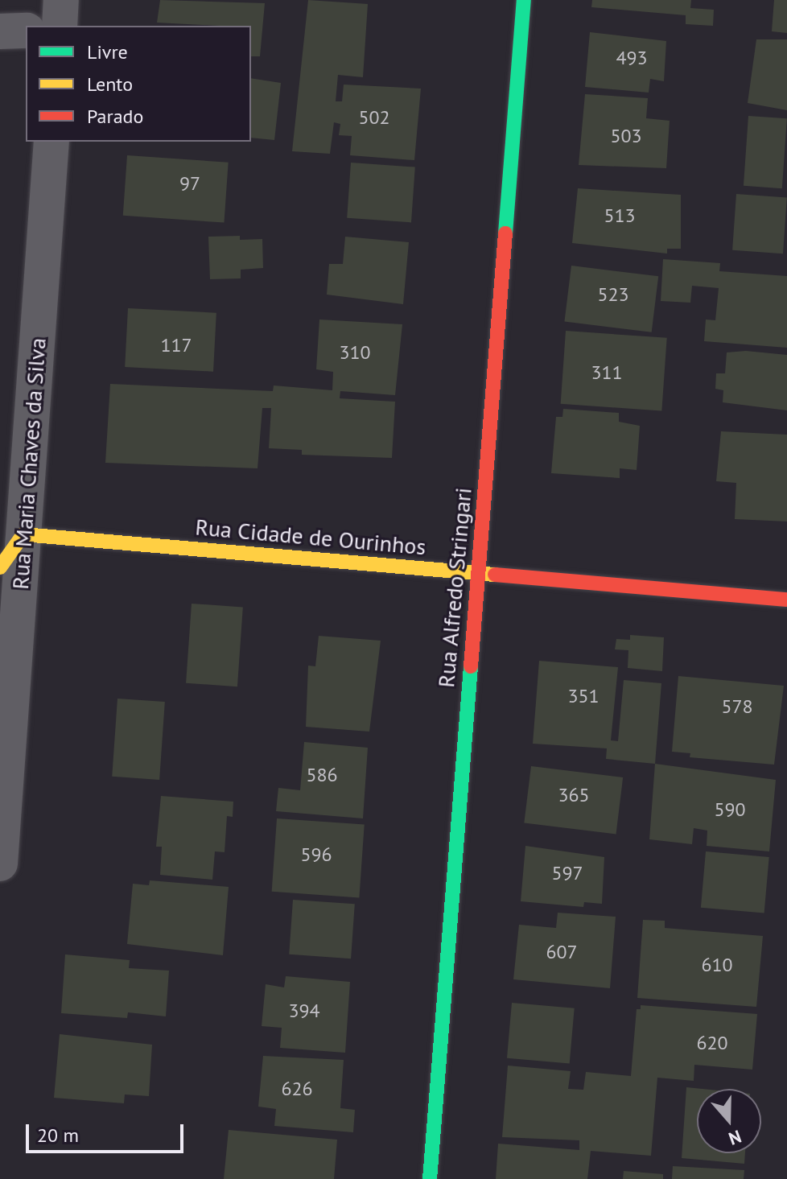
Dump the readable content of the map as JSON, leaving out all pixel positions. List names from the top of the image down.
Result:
{
  "streets": {
    "street": ["Rua Maria Chaves da Silva", "Rua Cidade de Ourinhos", "Rua Alfredo Stringari"]
  },
  "crossings": [
    ["Rua Maria Chaves da Silva", "Rua Cidade de Ourinhos"],
    ["Rua Cidade de Ourinhos", "Rua Alfredo Stringari"]
  ],
  "house_numbers": [
    "493",
    "502",
    "503",
    "97",
    "513",
    "523",
    "117",
    "310",
    "311",
    "351",
    "578",
    "586",
    "365",
    "590",
    "596",
    "597",
    "607",
    "610",
    "394",
    "620",
    "626"
  ],
  "legend": ["Livre", "Lento", "Parado"],
  "scale_bar": "20 m",
  "north": "bottom"
}
